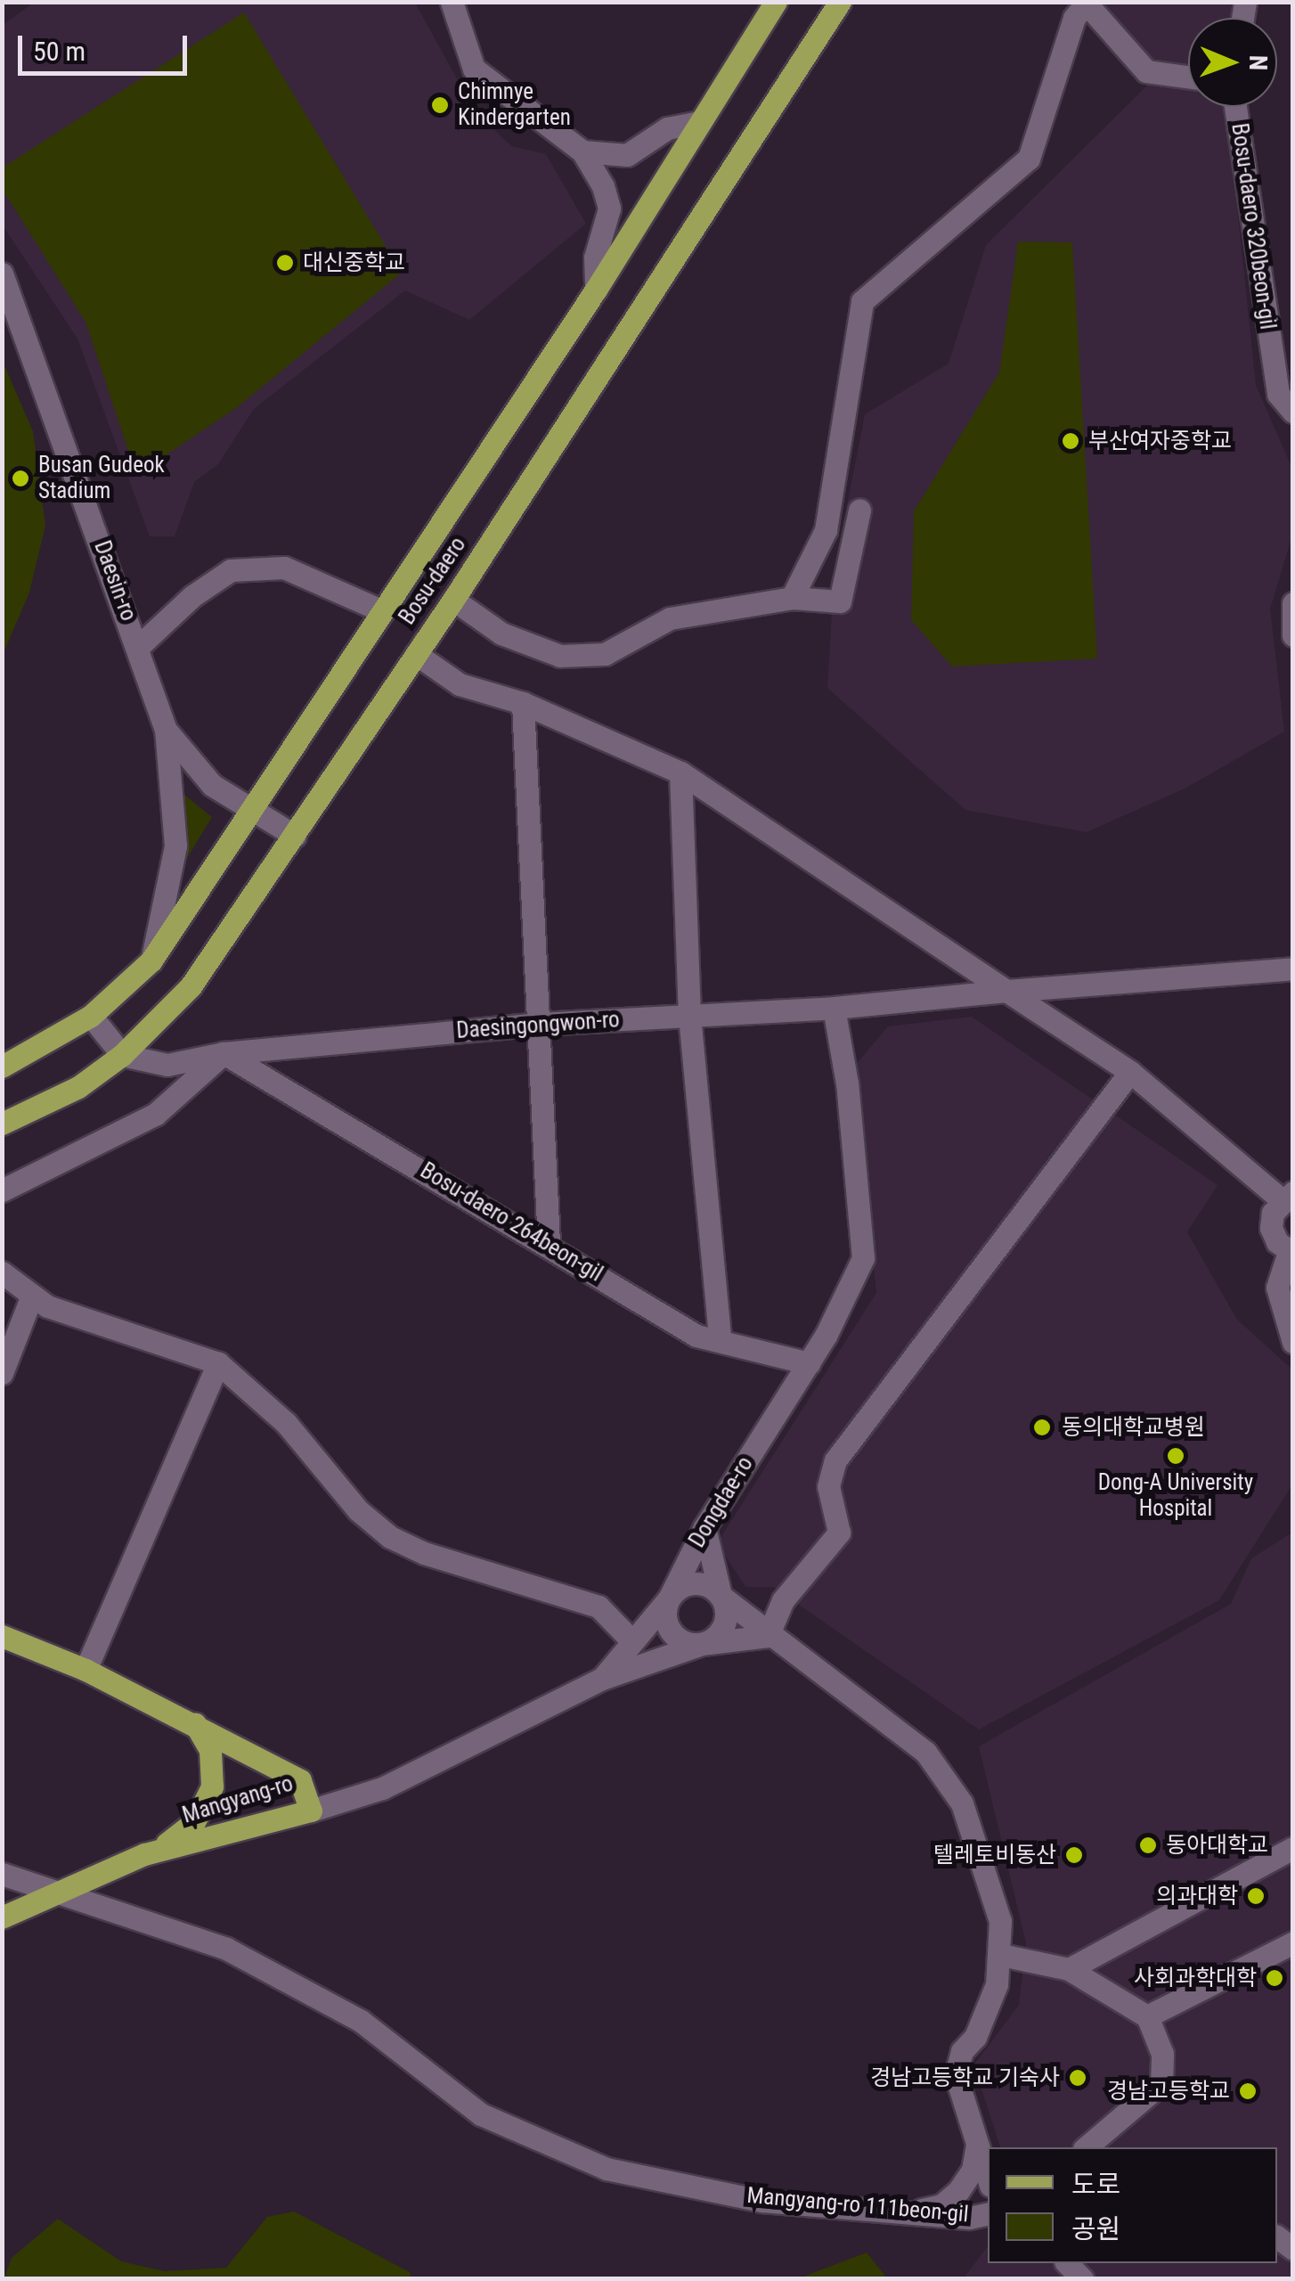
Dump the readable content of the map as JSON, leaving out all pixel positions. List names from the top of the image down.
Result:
{
  "streets": {
    "main road": ["Bosu-daero", "Mangyang-ro"],
    "street": [
      "Bosu-daero 320beon-gil",
      "Daesin-ro",
      "Daesingongwon-ro",
      "Bosu-daero 264beon-gil",
      "Dongdae-ro",
      "Mangyang-ro 111beon-gil"
    ]
  },
  "crossings": [
    ["Daesin-ro", "Bosu-daero"],
    ["Bosu-daero", "Daesingongwon-ro"],
    ["Daesingongwon-ro", "Bosu-daero 264beon-gil"],
    ["Daesingongwon-ro", "Dongdae-ro"],
    ["Bosu-daero 264beon-gil", "Dongdae-ro"],
    ["Dongdae-ro", "Mangyang-ro"],
    ["Mangyang-ro", "Mangyang-ro 111beon-gil"]
  ],
  "places": [
    "Chimnye Kindergarten",
    "대신중학교",
    "부산여자중학교",
    "Busan Gudeok Stadium",
    "동의대학교병원",
    "Dong-A University Hospital",
    "동아대학교",
    "텔레토비동산",
    "의과대학",
    "사회과학대학",
    "경남고등학교 기숙사",
    "경남고등학교"
  ],
  "legend": ["도로", "공원"],
  "scale_bar": "50 m",
  "north": "right"
}
